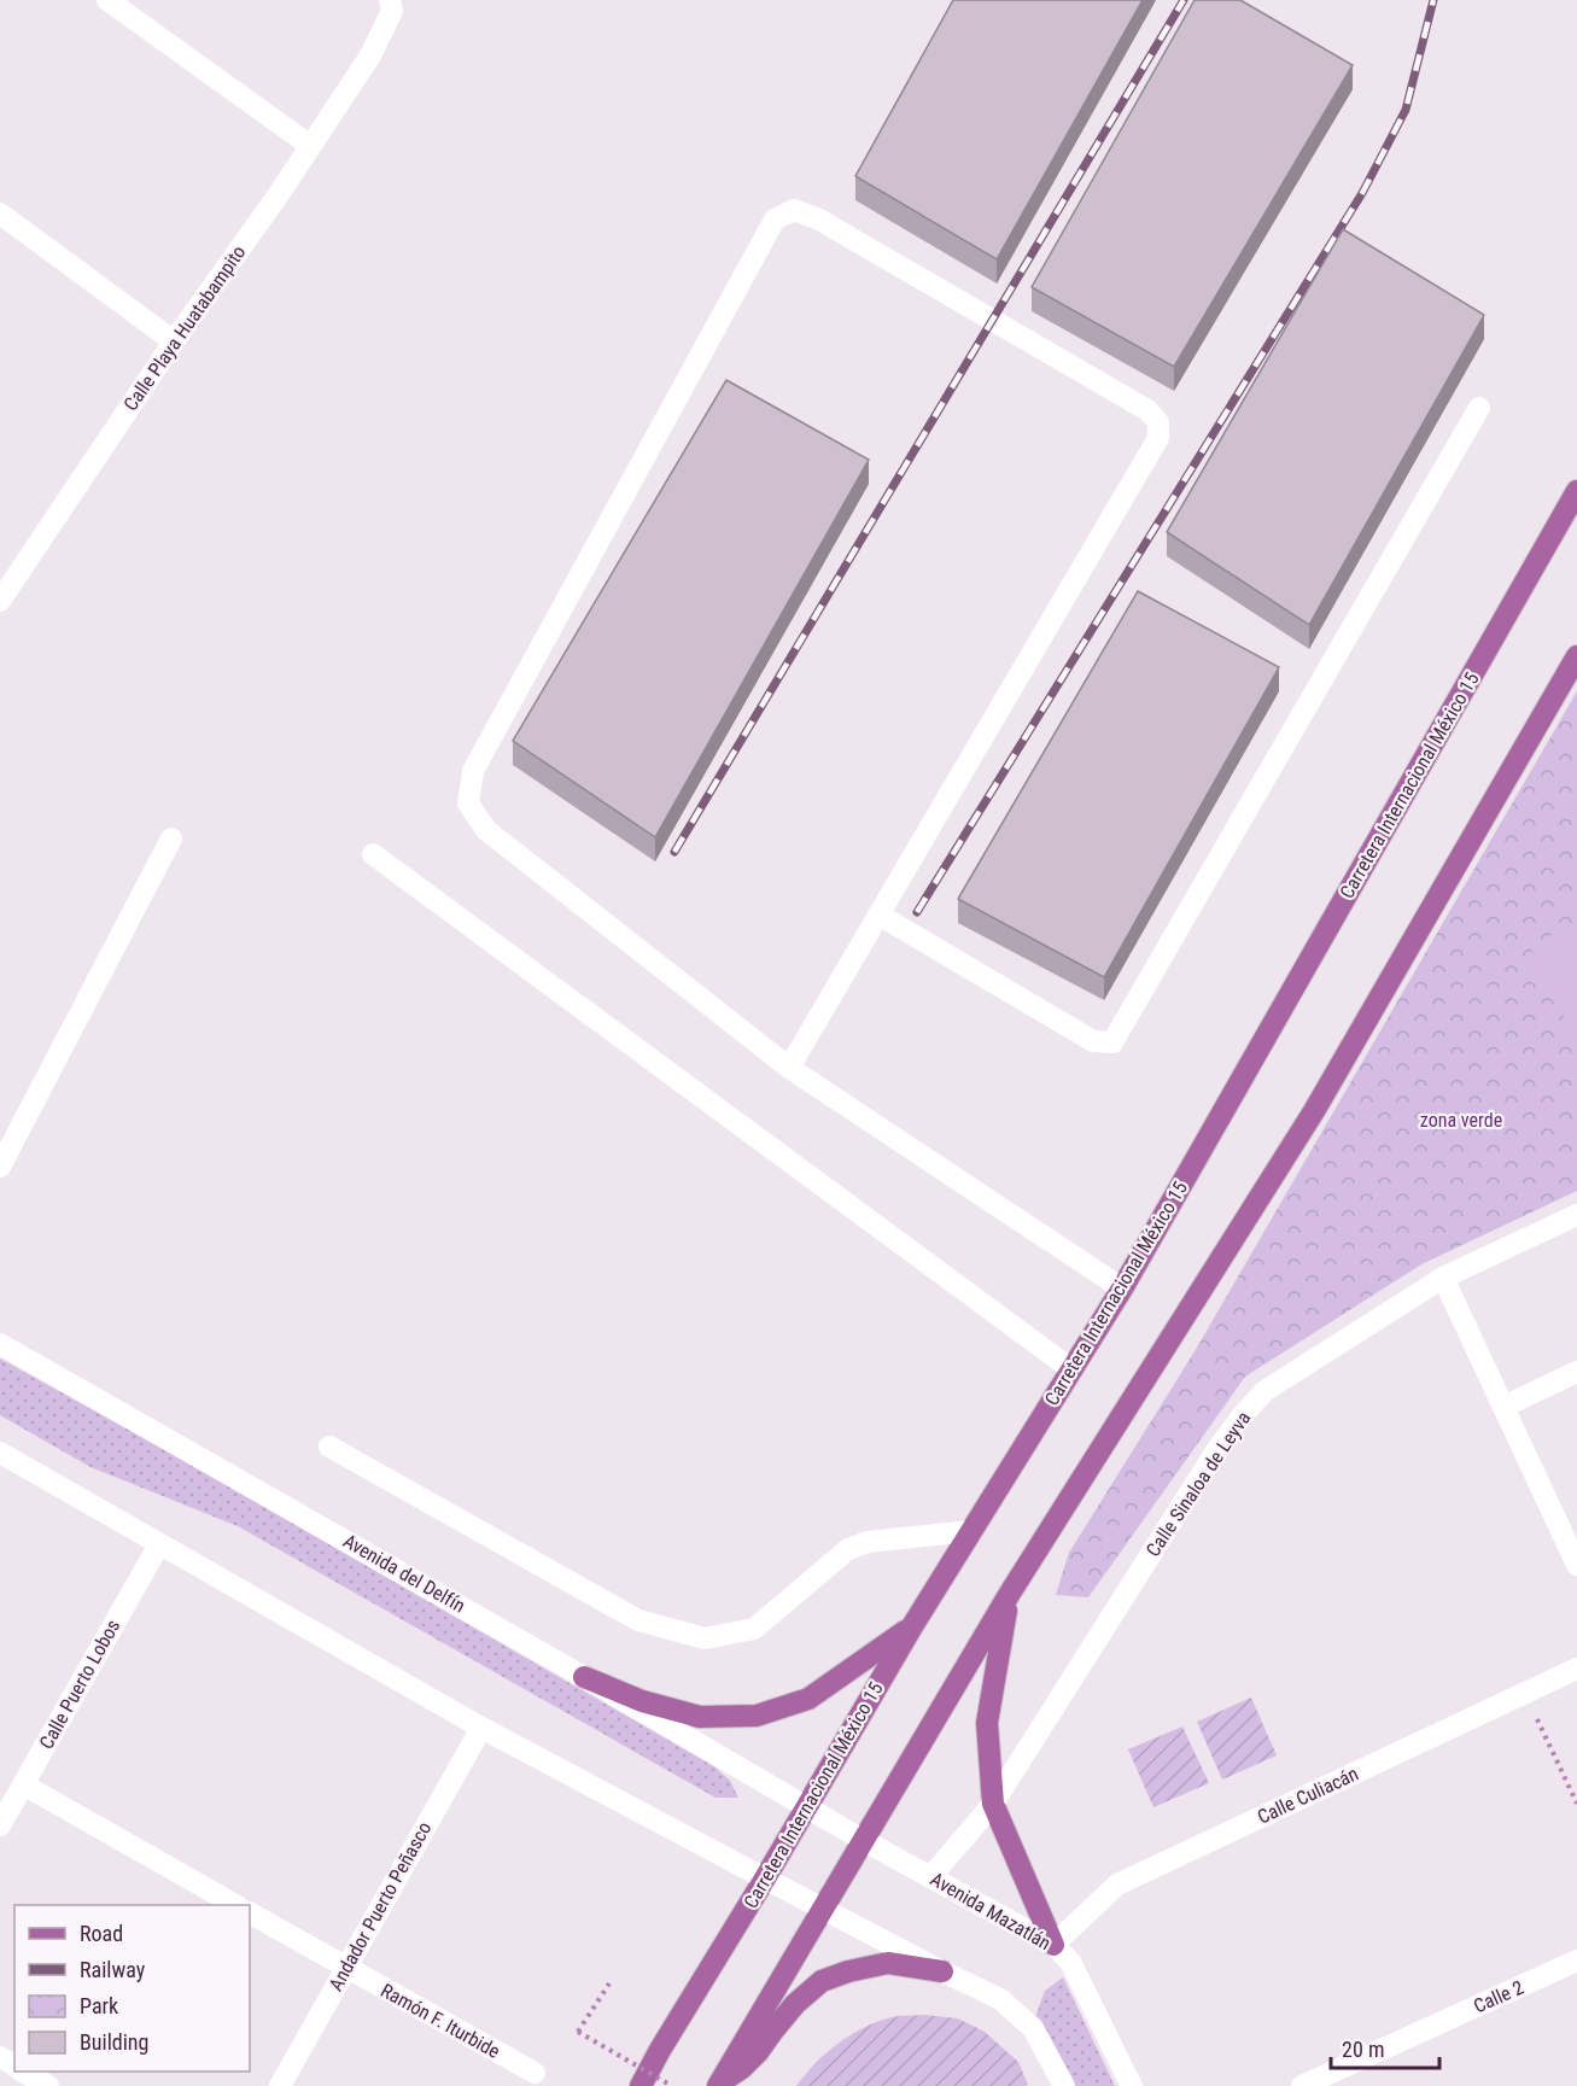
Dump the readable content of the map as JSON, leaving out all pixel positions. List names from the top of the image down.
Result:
{
  "streets": {
    "main road": ["Carretera Internacional México 15"],
    "street": [
      "Calle Playa Huatabampito",
      "Calle Sinaloa de Leyva",
      "Avenida del Delfín",
      "Calle Puerto Lobos",
      "Calle Culiacán",
      "Andador Puerto Peñasco",
      "Avenida Mazatlán",
      "Calle 2",
      "Ramón F. Iturbide"
    ]
  },
  "crossings": [
    ["Carretera Internacional México 15", "Avenida del Delfín"],
    ["Calle Sinaloa de Leyva", "Avenida Mazatlán"],
    ["Calle Culiacán", "Avenida Mazatlán"],
    ["Andador Puerto Peñasco", "Ramón F. Iturbide"]
  ],
  "parks": ["zona verde"],
  "legend": [
    "Road",
    "Railway",
    "Park",
    "Building"
  ],
  "scale_bar": "20 m"
}
